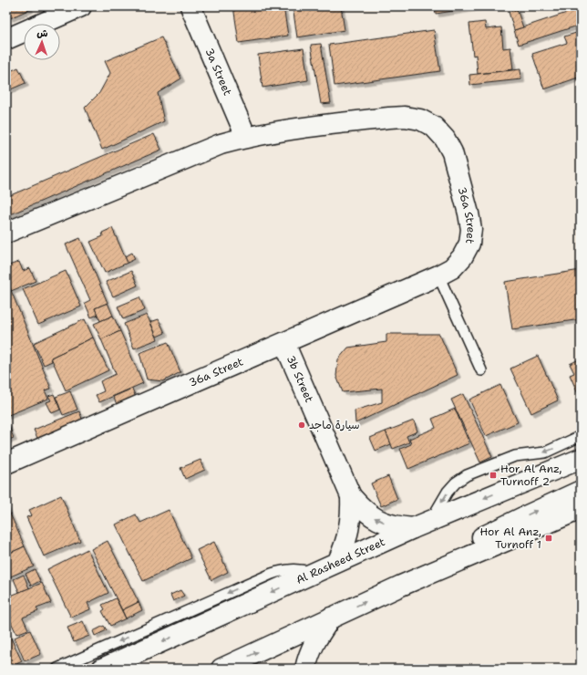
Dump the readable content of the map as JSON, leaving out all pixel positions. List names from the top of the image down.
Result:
{
  "streets": {
    "street": [
      "3a Street",
      "36a Street",
      "3b Street",
      "Al Rasheed Street"
    ]
  },
  "crossings": [
    ["3a Street", "36a Street"],
    ["36a Street", "3b Street"],
    ["3b Street", "Al Rasheed Street"]
  ],
  "places": {
    "other": ["سيارة ماجد"],
    "transit": ["Hor Al Anz, Turnoff 2", "Hor Al Anz, Turnoff 1"]
  },
  "north": "top"
}
